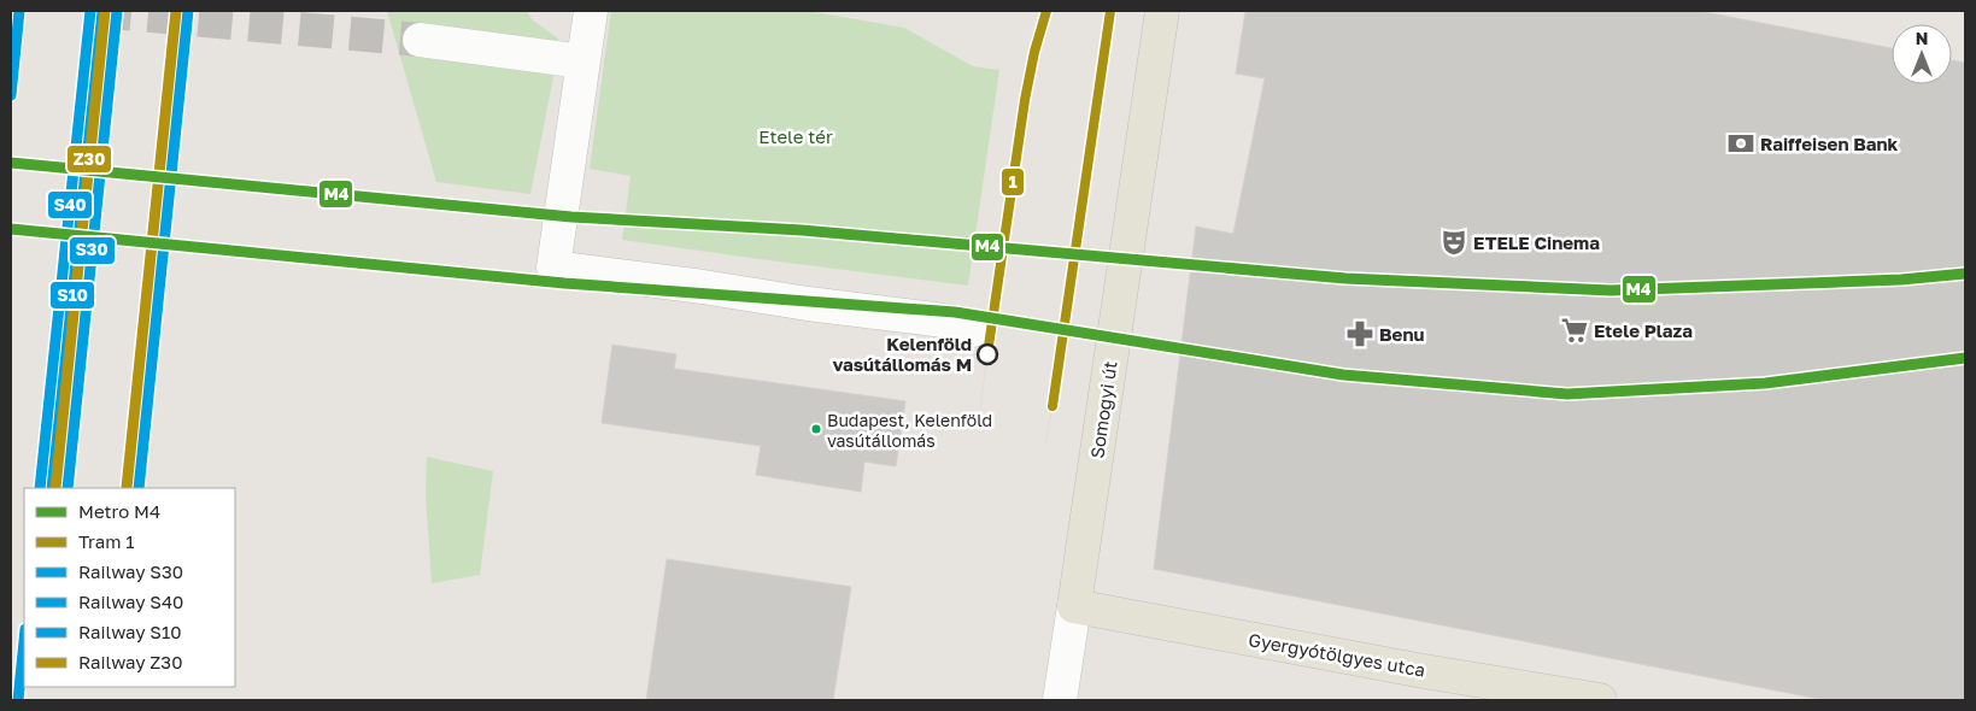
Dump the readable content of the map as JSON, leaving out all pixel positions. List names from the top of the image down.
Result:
{
  "streets": {
    "main road": ["Somogyi út", "Gyergyótölgyes utca"]
  },
  "crossings": [
    ["Somogyi út", "Gyergyótölgyes utca"]
  ],
  "parks": ["Etele tér"],
  "places": {
    "bank": ["Raiffeisen Bank"],
    "theatre": ["ETELE Cinema"],
    "supermarket": ["Etele Plaza"],
    "pharmacy": ["Benu"],
    "other": ["Kelenföld vasútállomás M", "Budapest, Kelenföld vasútállomás"]
  },
  "lines": [
    "tram line 1",
    "rail line S30",
    "rail line S40",
    "rail line Z30",
    "rail line S10",
    "metro line M4"
  ],
  "legend": [
    "Metro M4",
    "Tram 1",
    "Railway S30",
    "Railway S40",
    "Railway S10",
    "Railway Z30"
  ],
  "north": "top"
}
